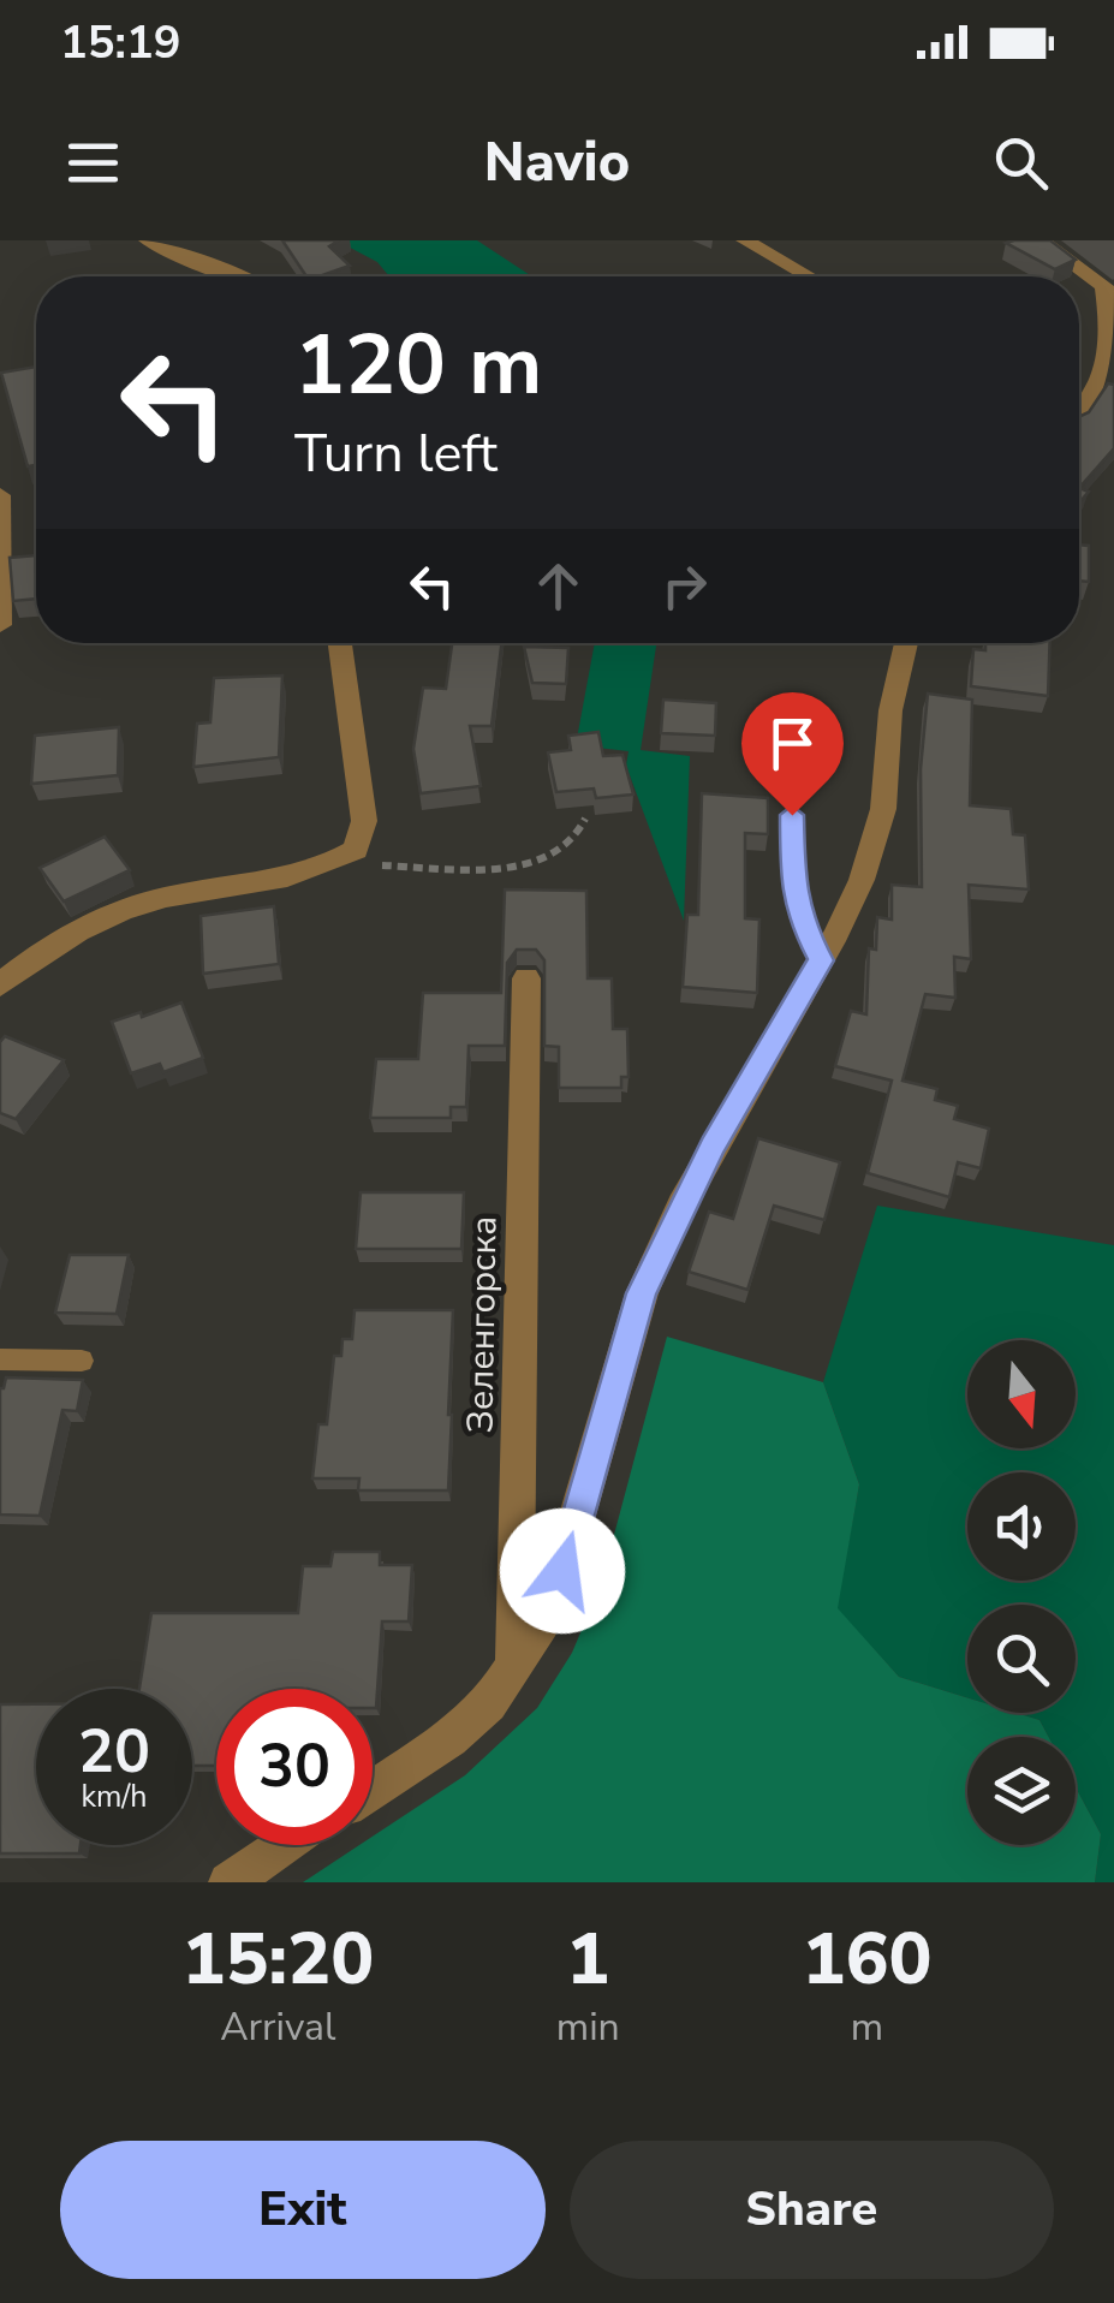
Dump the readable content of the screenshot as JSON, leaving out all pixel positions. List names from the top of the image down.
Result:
{
  "streets": {
    "street": ["Зеленгорска"]
  },
  "north": "bottom",
  "page": {
    "status": "15:19",
    "header": "Navio",
    "turn": ["120 m", "Turn left"],
    "speed": "20 km/h",
    "limit": "30",
    "eta": [
      "15:20",
      "Arrival",
      "1",
      "min",
      "160",
      "m"
    ],
    "buttons": ["Exit", "Share"]
  }
}
